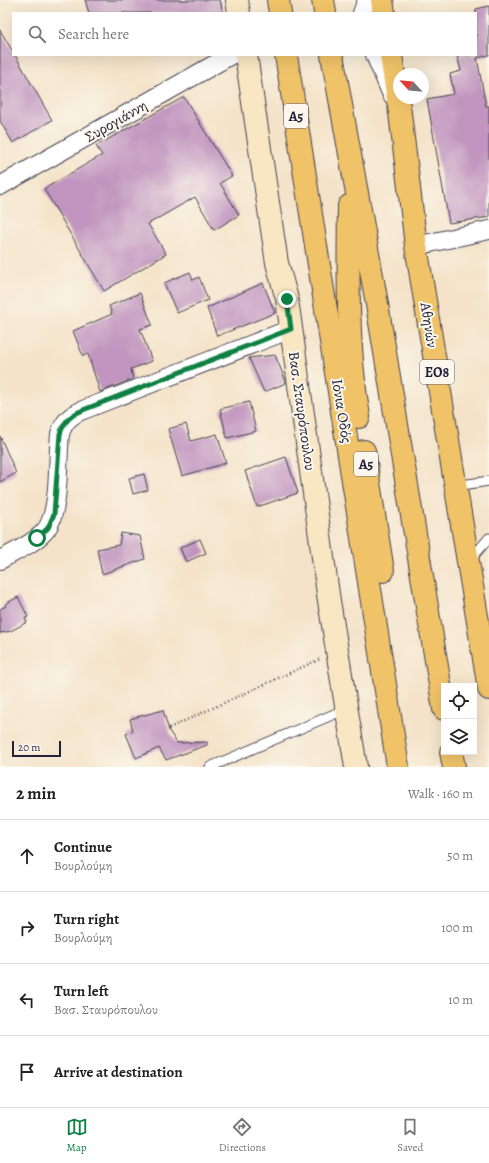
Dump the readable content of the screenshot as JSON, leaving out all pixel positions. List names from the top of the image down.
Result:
{
  "streets": {
    "main road": [
      "Α5",
      "Αθηνών",
      "ΕΟ8",
      "Ιόνια Οδός"
    ],
    "street": ["Συρογιάννη", "Βασ. Σταυρόπουλου"]
  },
  "scale_bar": "20 m",
  "north": "top left",
  "page": {
    "search": "Search here",
    "scale": "20 m",
    "heading": ["2 min", "Walk · 160 m"],
    "list": [
      ["Continue", "Βουρλούμη", "50 m"],
      ["Turn right", "Βουρλούμη", "100 m"],
      ["Turn left", "Βασ. Σταυρόπουλου", "10 m"],
      "Arrive at destination"
    ],
    "nav": ["Map", "Directions", "Saved"]
  }
}
